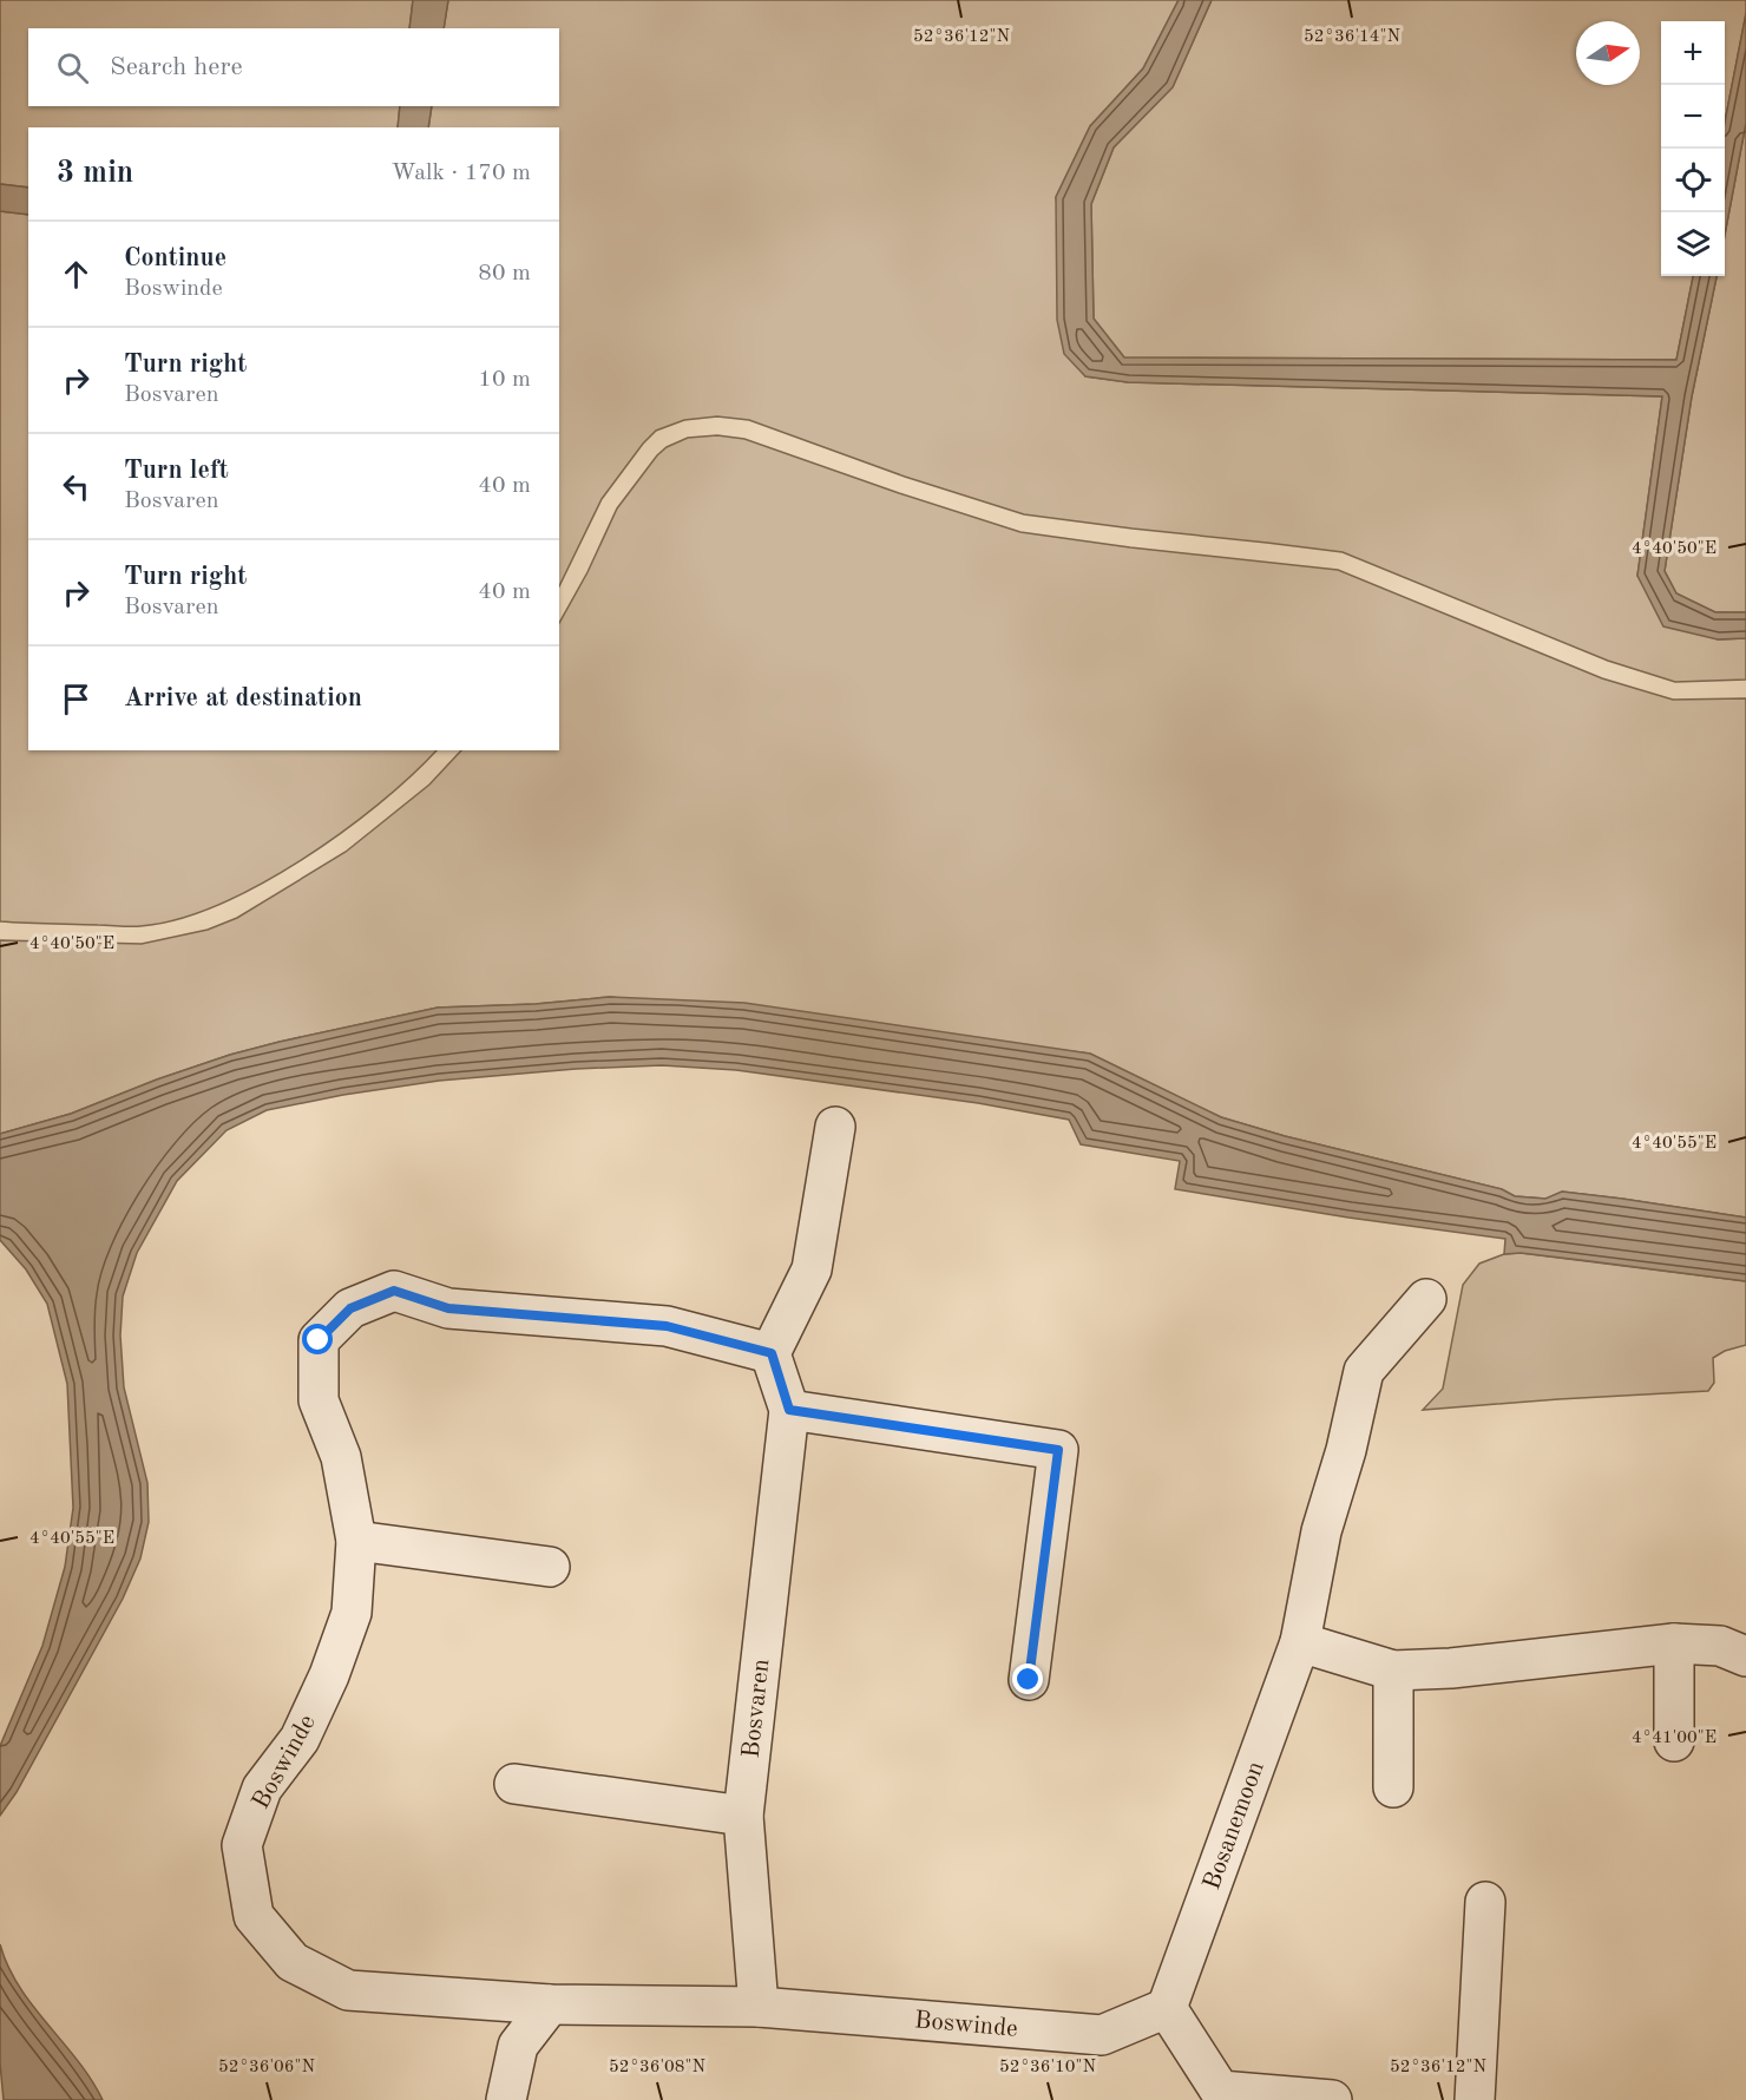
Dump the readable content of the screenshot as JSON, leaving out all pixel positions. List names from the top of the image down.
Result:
{
  "streets": {
    "street": ["Bosvaren", "Boswinde", "Bosanemoon"]
  },
  "crossings": [
    ["Bosvaren", "Boswinde"],
    ["Boswinde", "Bosanemoon"]
  ],
  "north": "right",
  "page": {
    "map_buttons": ["+", "−"],
    "search": "Search here",
    "heading": ["3 min", "Walk · 170 m"],
    "list": [
      ["Continue", "Boswinde", "80 m"],
      ["Turn right", "Bosvaren", "10 m"],
      ["Turn left", "Bosvaren", "40 m"],
      ["Turn right", "Bosvaren", "40 m"],
      "Arrive at destination"
    ]
  },
  "coordinates": [
    "52°36'12\"N",
    "52°36'14\"N",
    "4°40'50\"E",
    "4°40'55\"E",
    "4°41'00\"E",
    "52°36'06\"N",
    "52°36'08\"N",
    "52°36'10\"N"
  ]
}
